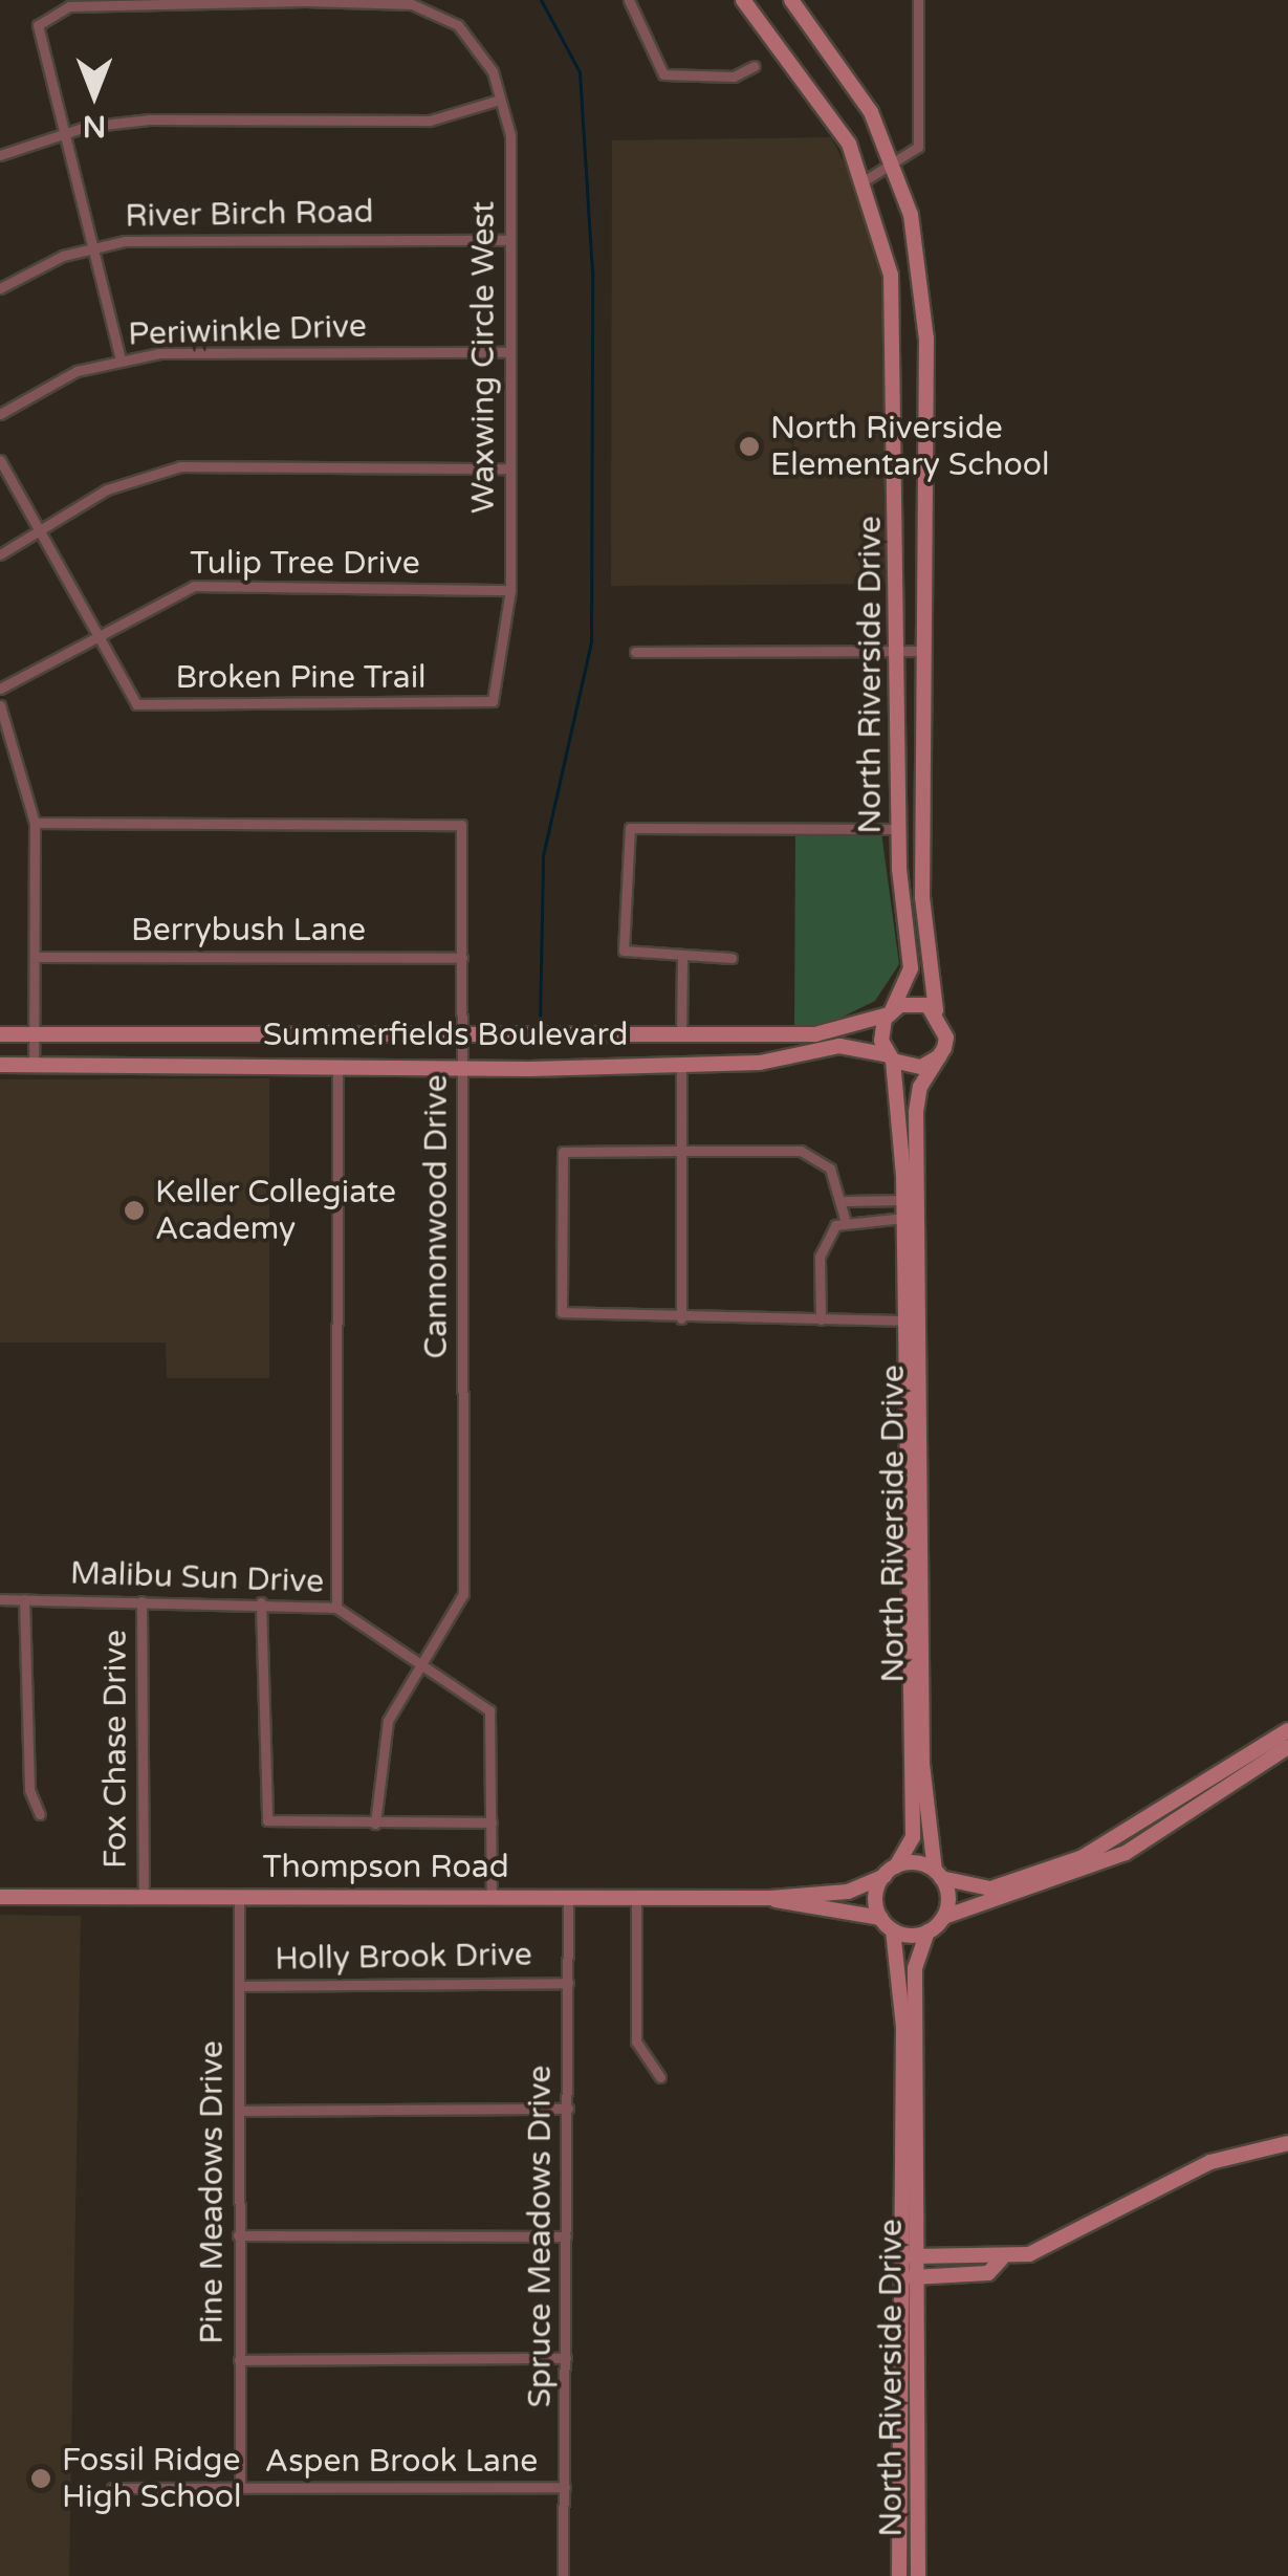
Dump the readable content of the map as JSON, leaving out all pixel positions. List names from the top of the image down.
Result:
{
  "streets": {
    "main road": ["North Riverside Drive", "Summerfields Boulevard", "Thompson Road"],
    "street": [
      "River Birch Road",
      "Periwinkle Drive",
      "Waxwing Circle West",
      "Tulip Tree Drive",
      "Broken Pine Trail",
      "Berrybush Lane",
      "Cannonwood Drive",
      "Malibu Sun Drive",
      "Fox Chase Drive",
      "Holly Brook Drive",
      "Pine Meadows Drive",
      "Spruce Meadows Drive",
      "Aspen Brook Lane"
    ]
  },
  "crossings": [
    ["River Birch Road", "Waxwing Circle West"],
    ["Periwinkle Drive", "Waxwing Circle West"],
    ["Waxwing Circle West", "Tulip Tree Drive"],
    ["Waxwing Circle West", "Broken Pine Trail"],
    ["Tulip Tree Drive", "Broken Pine Trail"],
    ["North Riverside Drive", "Summerfields Boulevard"],
    ["North Riverside Drive", "Thompson Road"],
    ["Berrybush Lane", "Cannonwood Drive"],
    ["Summerfields Boulevard", "Cannonwood Drive"],
    ["Cannonwood Drive", "Malibu Sun Drive"],
    ["Malibu Sun Drive", "Fox Chase Drive"],
    ["Malibu Sun Drive", "Thompson Road"],
    ["Fox Chase Drive", "Thompson Road"],
    ["Thompson Road", "Pine Meadows Drive"],
    ["Thompson Road", "Spruce Meadows Drive"],
    ["Holly Brook Drive", "Pine Meadows Drive"],
    ["Holly Brook Drive", "Spruce Meadows Drive"],
    ["Pine Meadows Drive", "Aspen Brook Lane"],
    ["Spruce Meadows Drive", "Aspen Brook Lane"]
  ],
  "places": ["North Riverside Elementary School", "Keller Collegiate Academy", "Fossil Ridge High School"],
  "north": "bottom"
}
